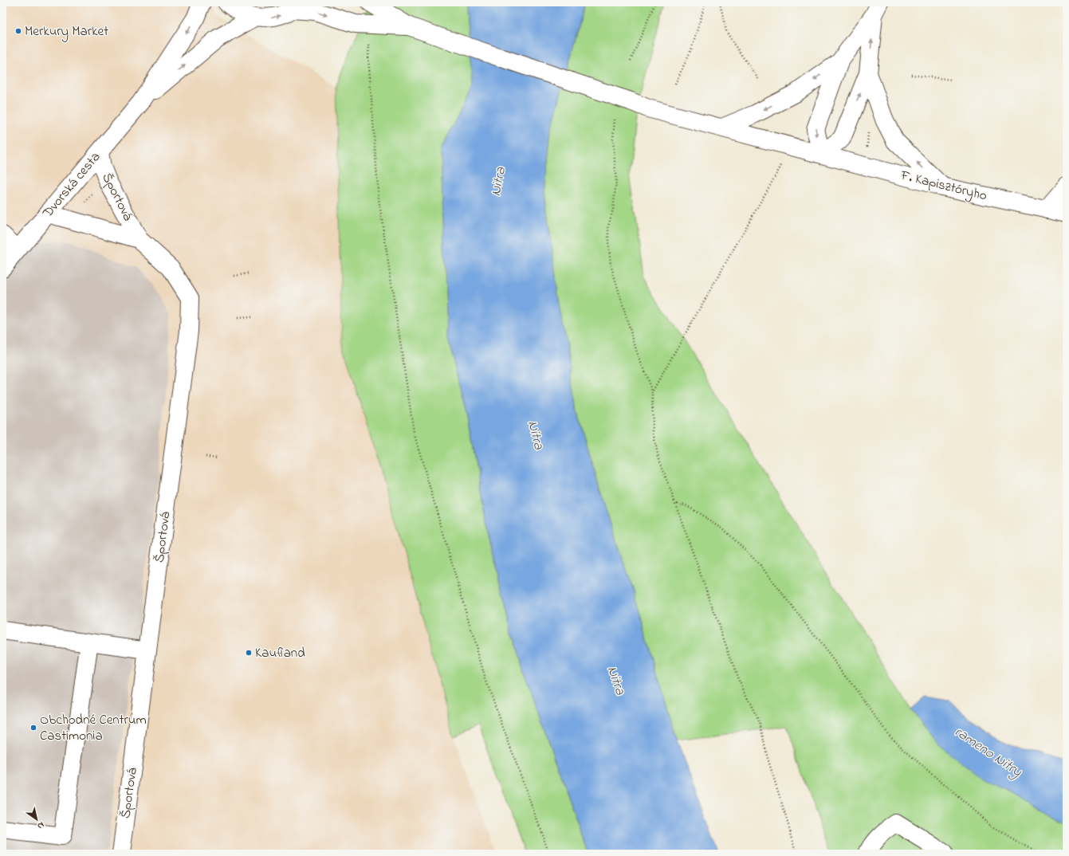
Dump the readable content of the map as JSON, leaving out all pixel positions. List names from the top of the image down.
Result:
{
  "streets": {
    "street": ["Dvorská cesta", "F. Kapisztóryho", "Športová"]
  },
  "crossings": [
    ["Dvorská cesta", "Športová"]
  ],
  "water": ["Nitra", "rameno Nitry"],
  "places": ["Merkury Market", "Kaufland", "Obchodné Centrum Castimonia"],
  "north": "bottom right"
}
